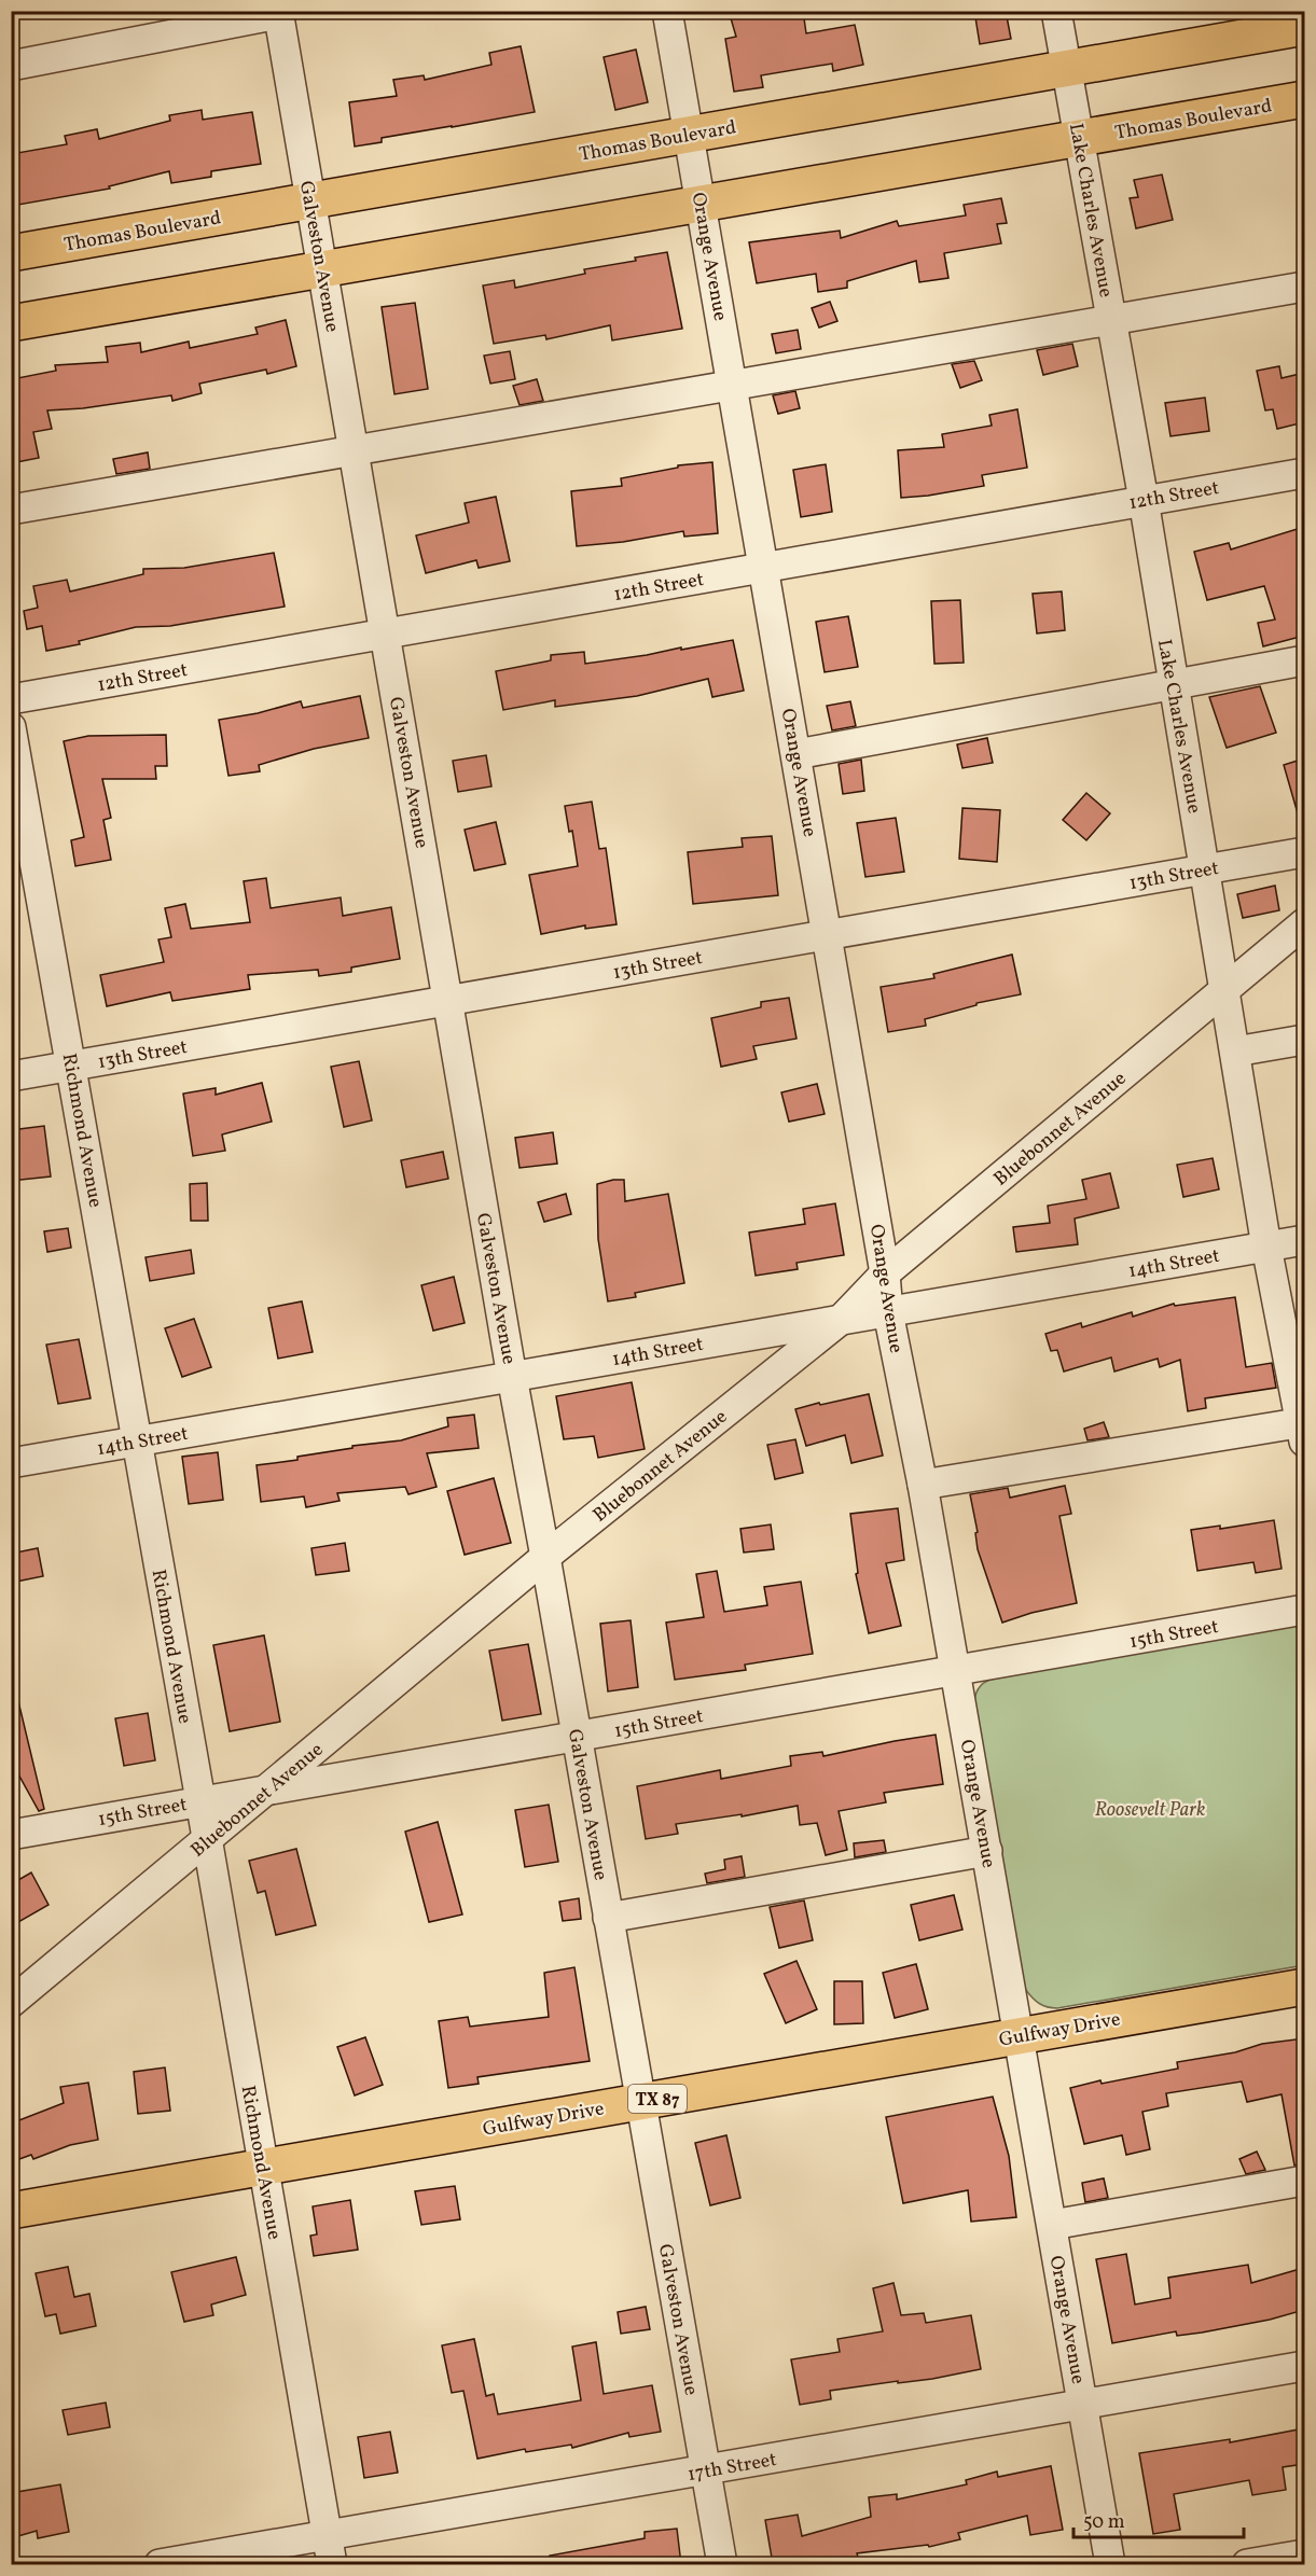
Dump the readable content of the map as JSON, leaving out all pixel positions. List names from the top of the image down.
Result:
{
  "streets": {
    "main road": ["Thomas Boulevard", "Gulfway Drive", "TX 87"],
    "street": [
      "Lake Charles Avenue",
      "Galveston Avenue",
      "Orange Avenue",
      "12th Street",
      "13th Street",
      "Bluebonnet Avenue",
      "Richmond Avenue",
      "14th Street",
      "15th Street",
      "17th Street"
    ]
  },
  "crossings": [
    ["Thomas Boulevard", "Lake Charles Avenue"],
    ["Thomas Boulevard", "Galveston Avenue"],
    ["Thomas Boulevard", "Orange Avenue"],
    ["Lake Charles Avenue", "12th Street"],
    ["Lake Charles Avenue", "13th Street"],
    ["Lake Charles Avenue", "Bluebonnet Avenue"],
    ["Lake Charles Avenue", "14th Street"],
    ["Galveston Avenue", "12th Street"],
    ["Galveston Avenue", "13th Street"],
    ["Galveston Avenue", "Bluebonnet Avenue"],
    ["Galveston Avenue", "14th Street"],
    ["Galveston Avenue", "15th Street"],
    ["Galveston Avenue", "Gulfway Drive"],
    ["Galveston Avenue", "17th Street"],
    ["Orange Avenue", "12th Street"],
    ["Orange Avenue", "13th Street"],
    ["Orange Avenue", "Bluebonnet Avenue"],
    ["Orange Avenue", "14th Street"],
    ["Orange Avenue", "15th Street"],
    ["Orange Avenue", "Gulfway Drive"],
    ["Orange Avenue", "17th Street"],
    ["13th Street", "Richmond Avenue"],
    ["Bluebonnet Avenue", "Richmond Avenue"],
    ["Bluebonnet Avenue", "14th Street"],
    ["Bluebonnet Avenue", "15th Street"],
    ["Richmond Avenue", "14th Street"],
    ["Richmond Avenue", "15th Street"],
    ["Richmond Avenue", "Gulfway Drive"],
    ["Richmond Avenue", "17th Street"]
  ],
  "parks": ["Roosevelt Park"],
  "scale_bar": "50 m"
}
